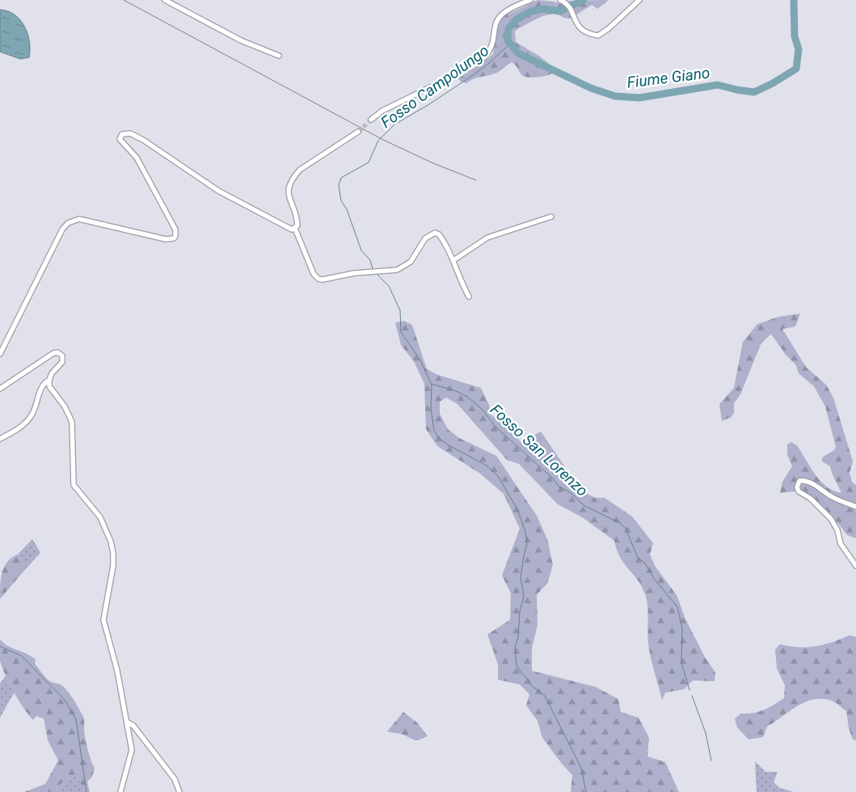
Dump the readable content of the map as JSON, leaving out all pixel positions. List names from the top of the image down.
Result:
{
  "water": ["Fiume Giano", "Fosso Campolungo", "Fosso San Lorenzo"]
}
